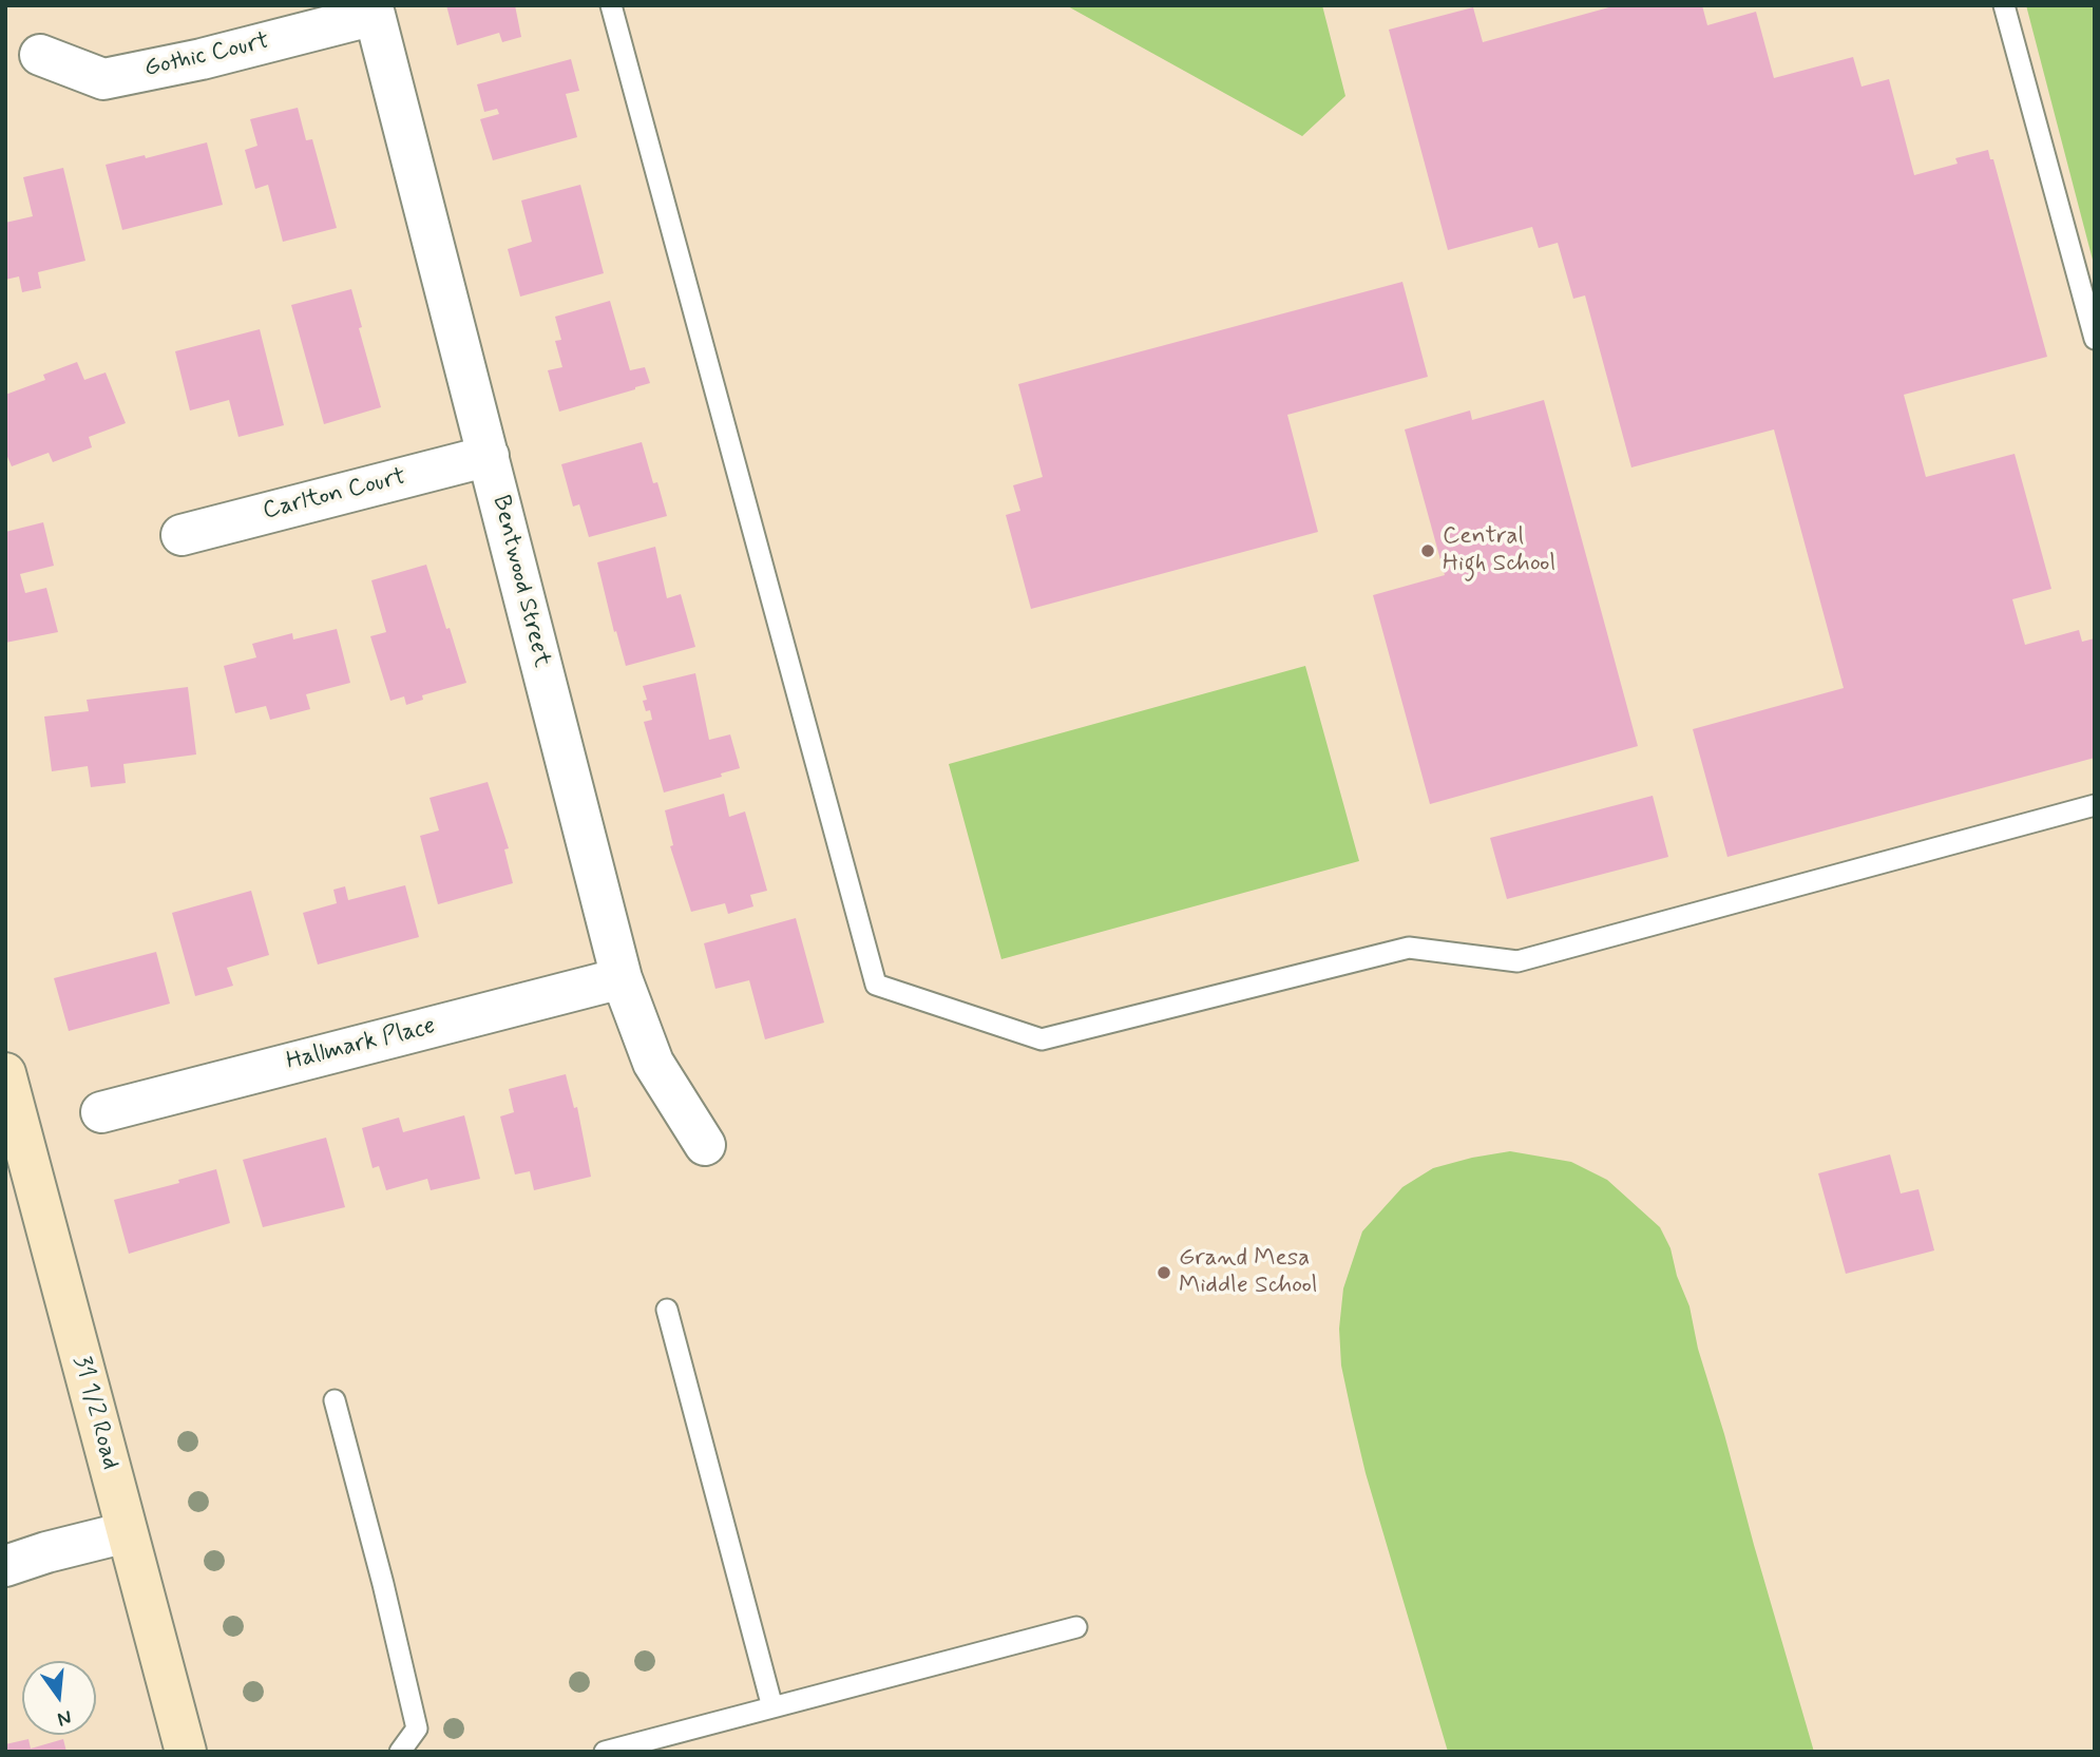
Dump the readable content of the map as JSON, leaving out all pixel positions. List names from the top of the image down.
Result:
{
  "streets": {
    "street": [
      "Gothic Court",
      "Carlton Court",
      "Bentwood Street",
      "Hallmark Place",
      "31 1/2 Road"
    ]
  },
  "crossings": [
    ["Gothic Court", "Bentwood Street"],
    ["Carlton Court", "Bentwood Street"],
    ["Bentwood Street", "Hallmark Place"]
  ],
  "places": ["Central High School", "Grand Mesa Middle School"],
  "north": "bottom"
}
